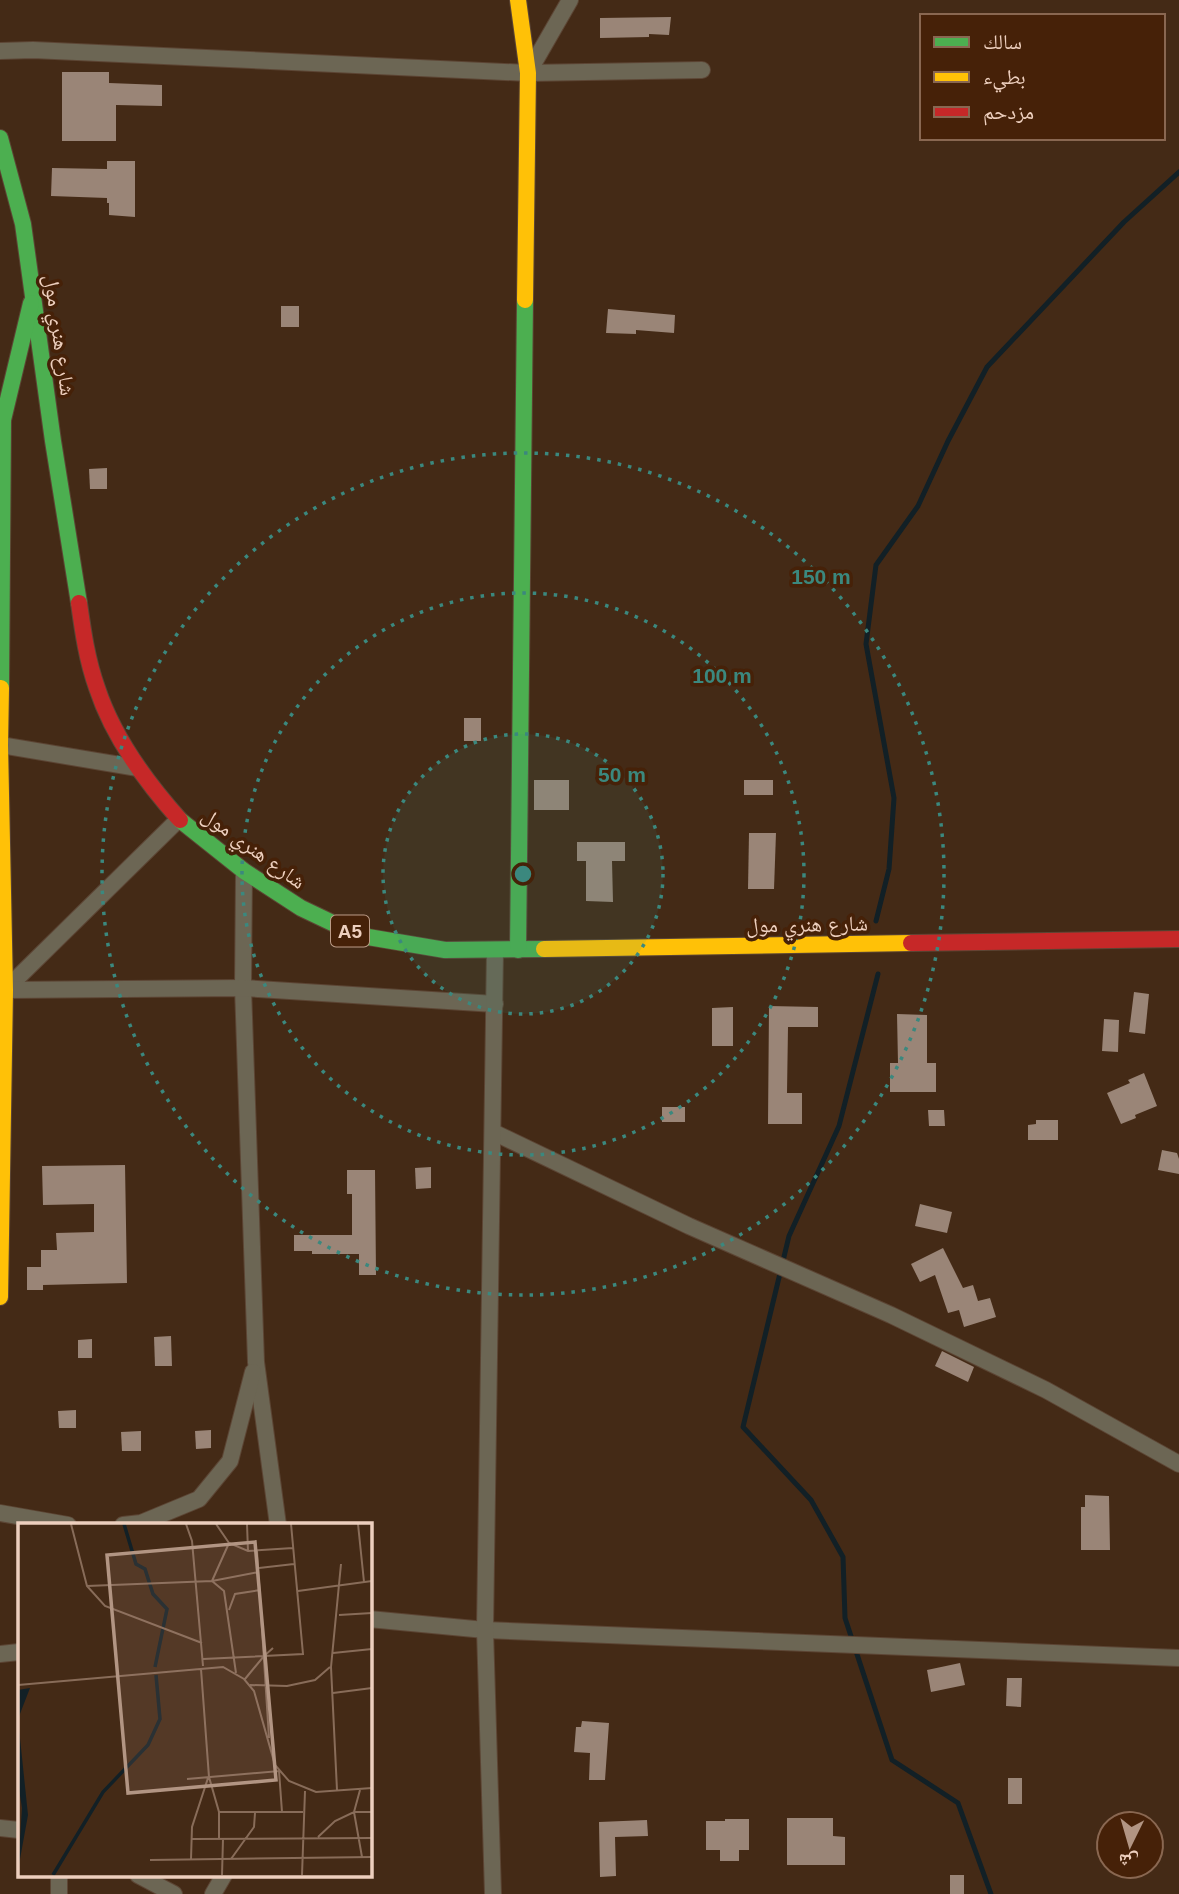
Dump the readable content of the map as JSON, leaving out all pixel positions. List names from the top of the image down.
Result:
{
  "streets": {
    "main road": ["شارع هنري مول", "A5"]
  },
  "legend": ["سالك", "بطيء", "مزدحم"],
  "north": "bottom",
  "rings": ["150 m", "100 m", "50 m"]
}
